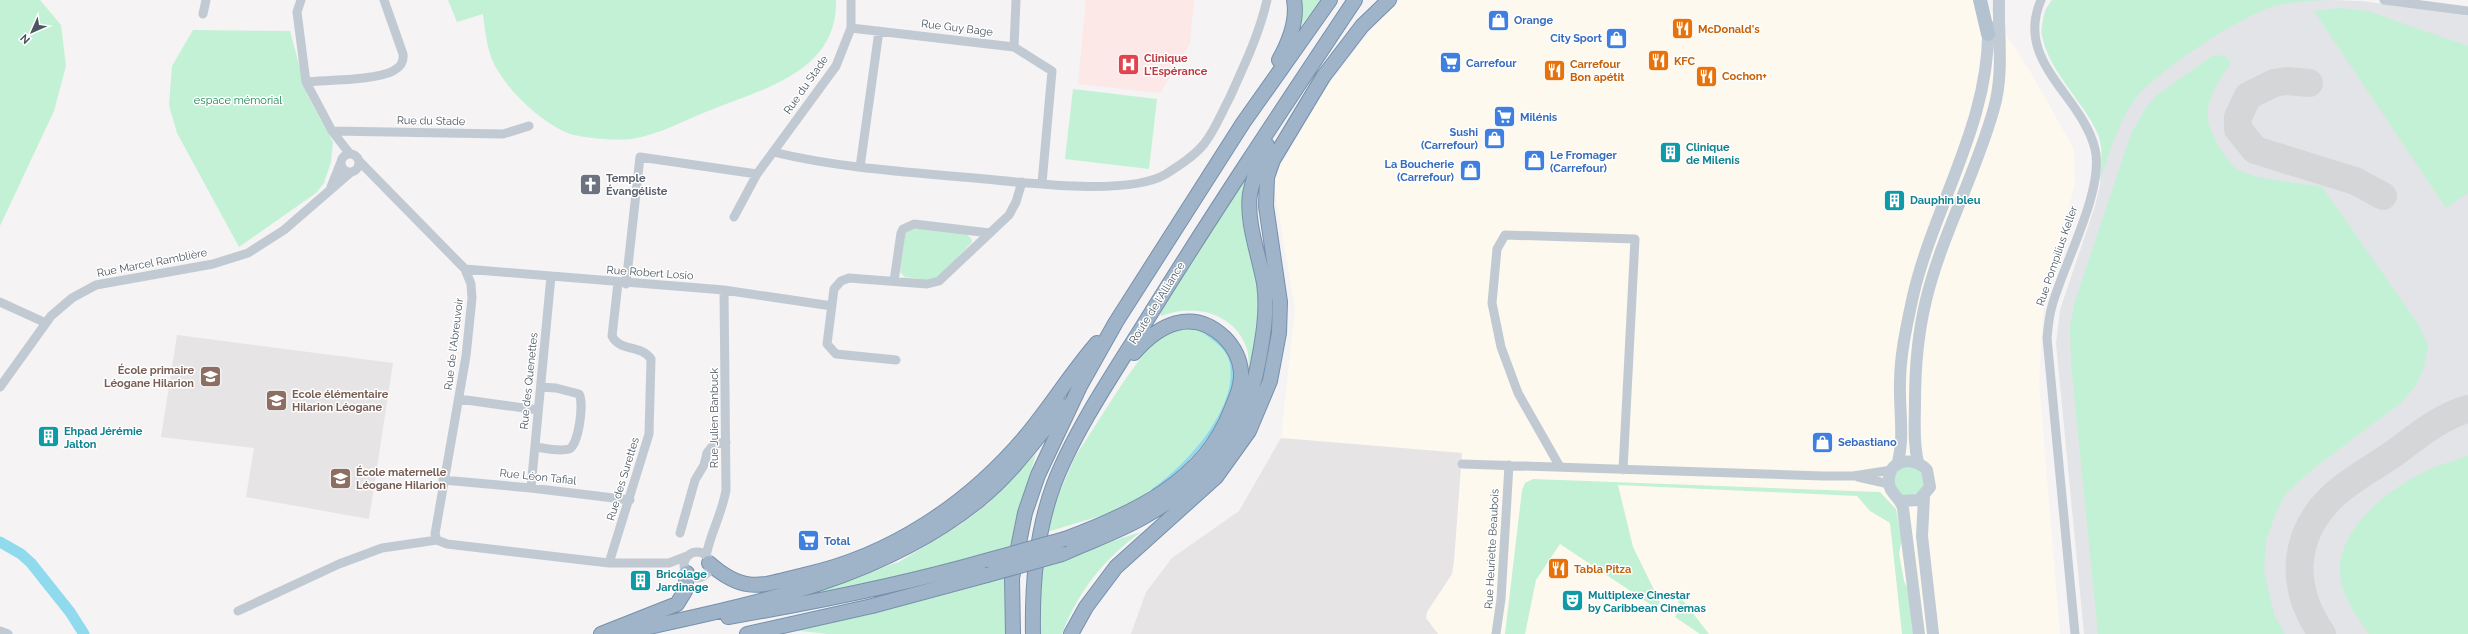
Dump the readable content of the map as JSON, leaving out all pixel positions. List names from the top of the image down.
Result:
{
  "streets": {
    "highway": ["Route de l'Alliance"],
    "street": [
      "Rue Guy Bage",
      "Rue du Stade",
      "Rue Pompilius Keller",
      "Rue Marcel Ramblière",
      "Rue Robert Losio",
      "Rue de l'Abreuvoir",
      "Rue des Quenettes",
      "Rue Julien Banbuck",
      "Rue Léon Tafial",
      "Rue des Surettes",
      "Rue Heuriette Beaubois"
    ]
  },
  "crossings": [
    ["Rue Guy Bage", "Rue du Stade"],
    ["Rue du Stade", "Rue des Surettes"],
    ["Rue Robert Losio", "Rue de l'Abreuvoir"],
    ["Rue Robert Losio", "Rue des Quenettes"],
    ["Rue Robert Losio", "Rue Julien Banbuck"],
    ["Rue Robert Losio", "Rue des Surettes"],
    ["Rue de l'Abreuvoir", "Rue Léon Tafial"],
    ["Rue des Quenettes", "Rue Léon Tafial"],
    ["Rue Léon Tafial", "Rue des Surettes"]
  ],
  "parks": ["espace mémorial"],
  "places": {
    "shop": [
      "Orange",
      "City Sport",
      "Sushi (Carrefour)",
      "Le Fromager (Carrefour)",
      "La Boucherie (Carrefour)",
      "Sebastiano"
    ],
    "restaurant": [
      "McDonald's",
      "KFC",
      "Carrefour Bon apétit",
      "Cochon+",
      "Tabla Pitza"
    ],
    "supermarket": ["Carrefour", "Milénis", "Total"],
    "hospital": ["Clinique L'Espérance"],
    "building": [
      "Clinique de Milenis",
      "Dauphin bleu",
      "Ehpad Jérémie Jalton",
      "Bricolage Jardinage"
    ],
    "church": ["Temple Évangéliste"],
    "school or university": ["École primaire Léogane Hilarion", "Ecole élémentaire Hilarion Léogane", "École maternelle Léogane Hilarion"],
    "theatre": ["Multiplexe Cinestar by Caribbean Cinemas"]
  },
  "north": "bottom left"
}
